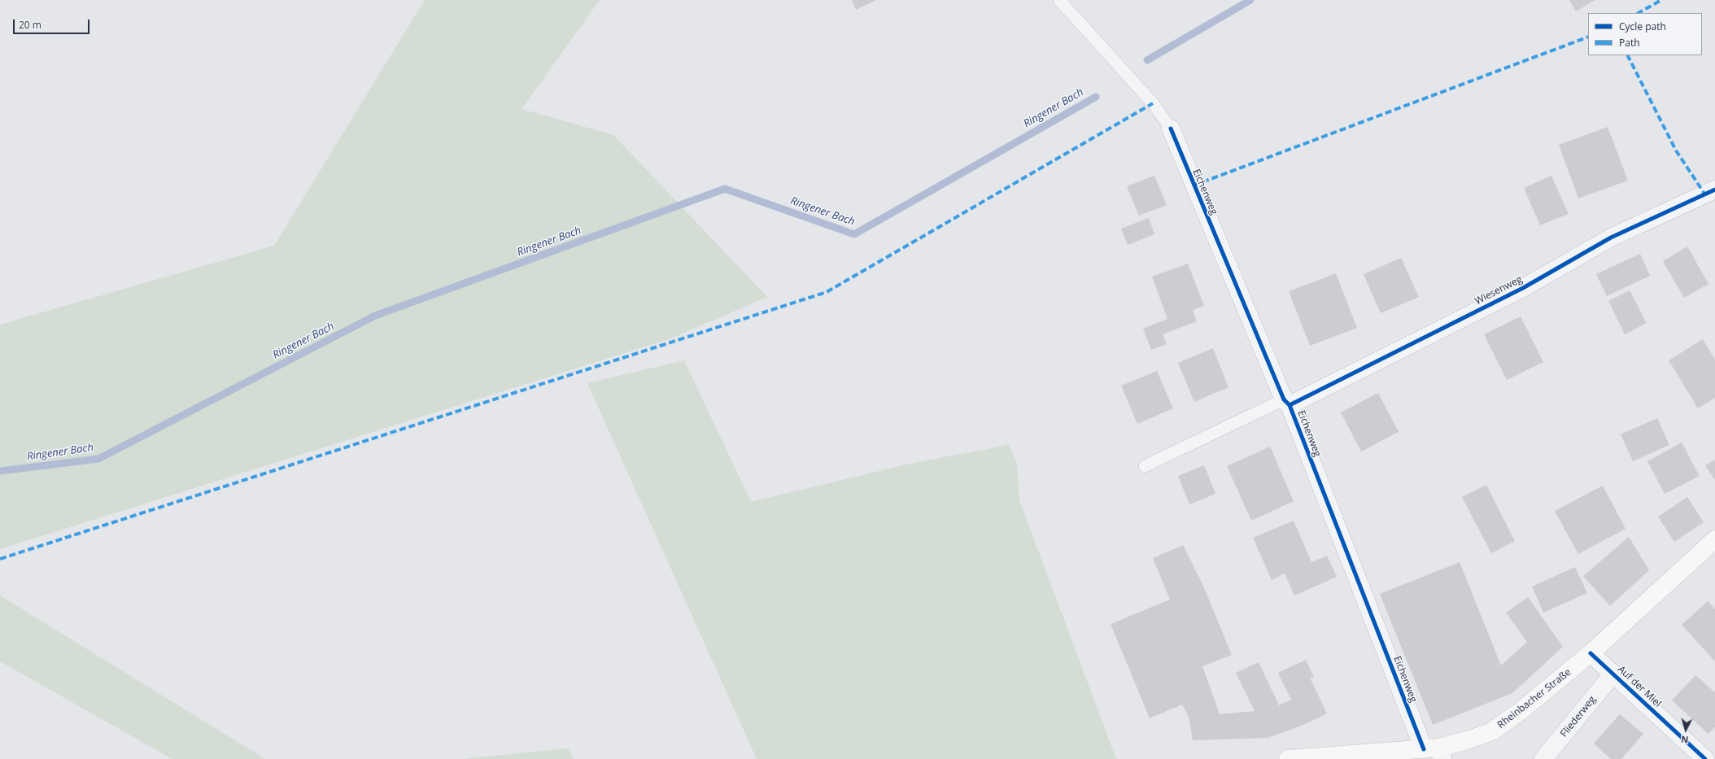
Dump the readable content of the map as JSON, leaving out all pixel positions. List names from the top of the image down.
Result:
{
  "streets": {
    "main road": ["Rheinbacher Straße"],
    "street": [
      "Eichenweg",
      "Wiesenweg",
      "Auf der Miel",
      "Fliederweg"
    ]
  },
  "crossings": [
    ["Eichenweg", "Wiesenweg"],
    ["Eichenweg", "Rheinbacher Straße"],
    ["Auf der Miel", "Rheinbacher Straße"],
    ["Auf der Miel", "Fliederweg"]
  ],
  "water": ["Ringener Bach"],
  "legend": ["Cycle path", "Path"],
  "scale_bar": "20 m",
  "north": "bottom"
}
